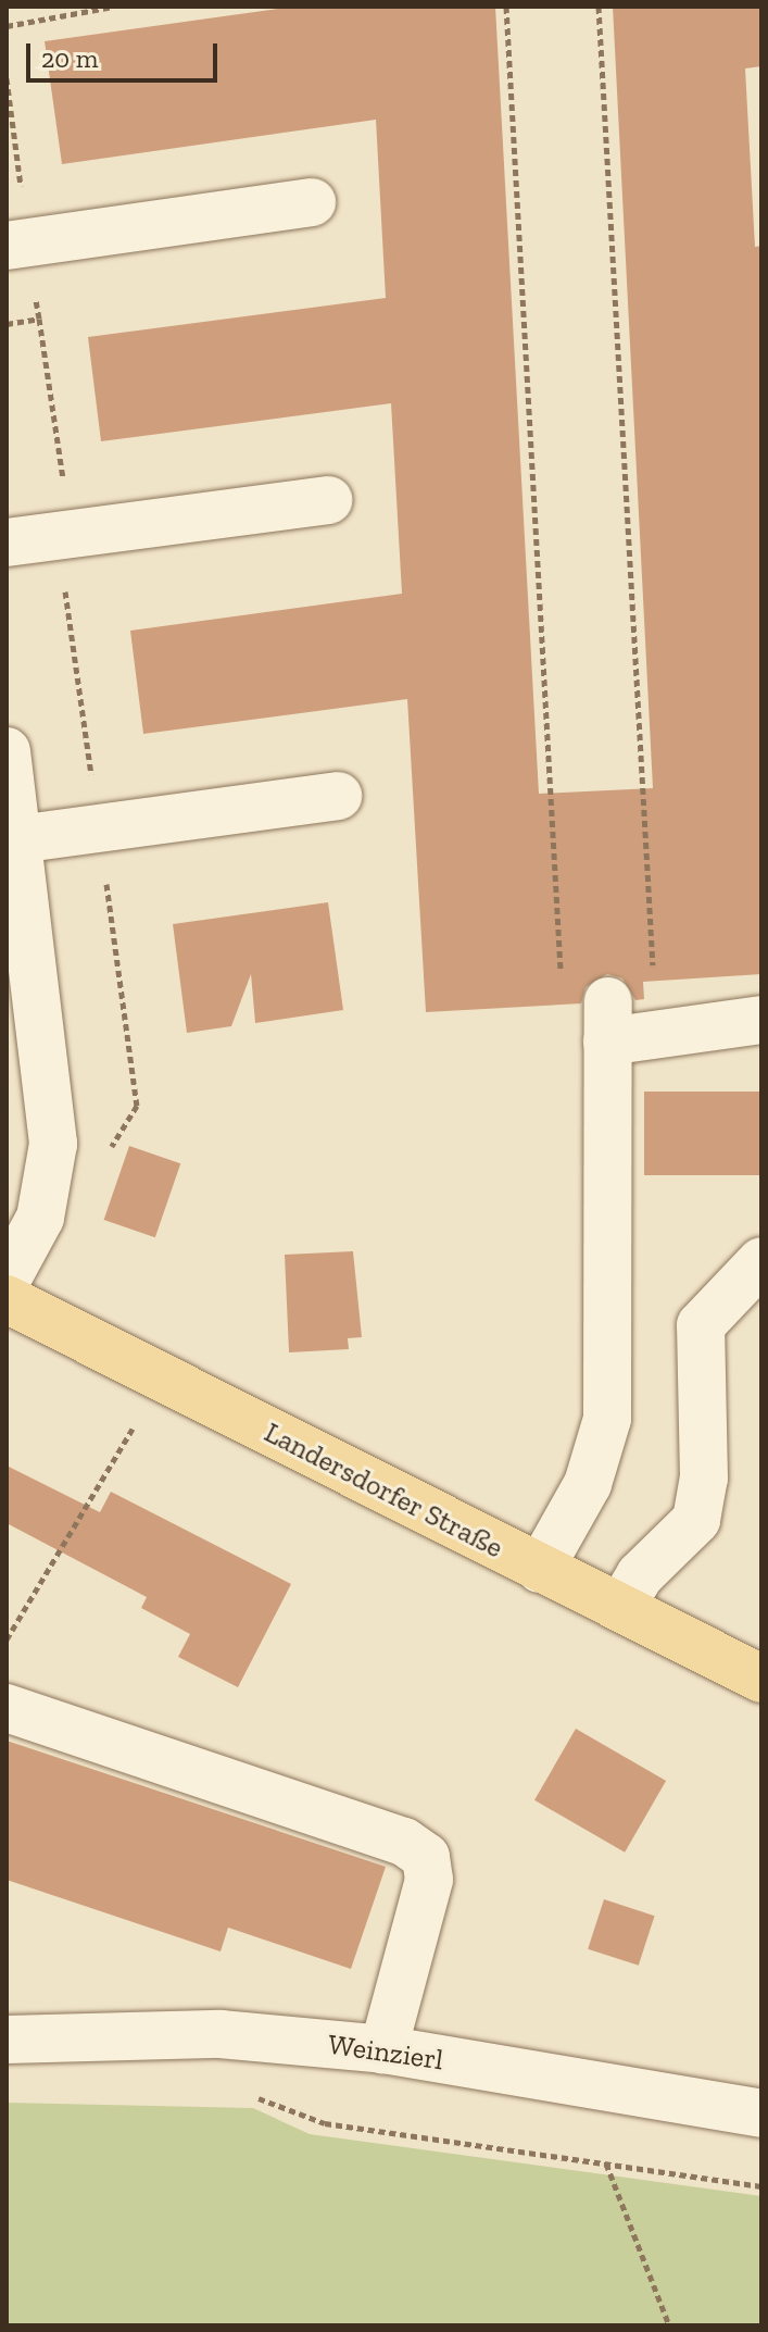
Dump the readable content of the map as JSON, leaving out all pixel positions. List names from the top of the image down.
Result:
{
  "streets": {
    "main road": ["Landersdorfer Straße"],
    "street": ["Weinzierl"]
  },
  "scale_bar": "20 m"
}
